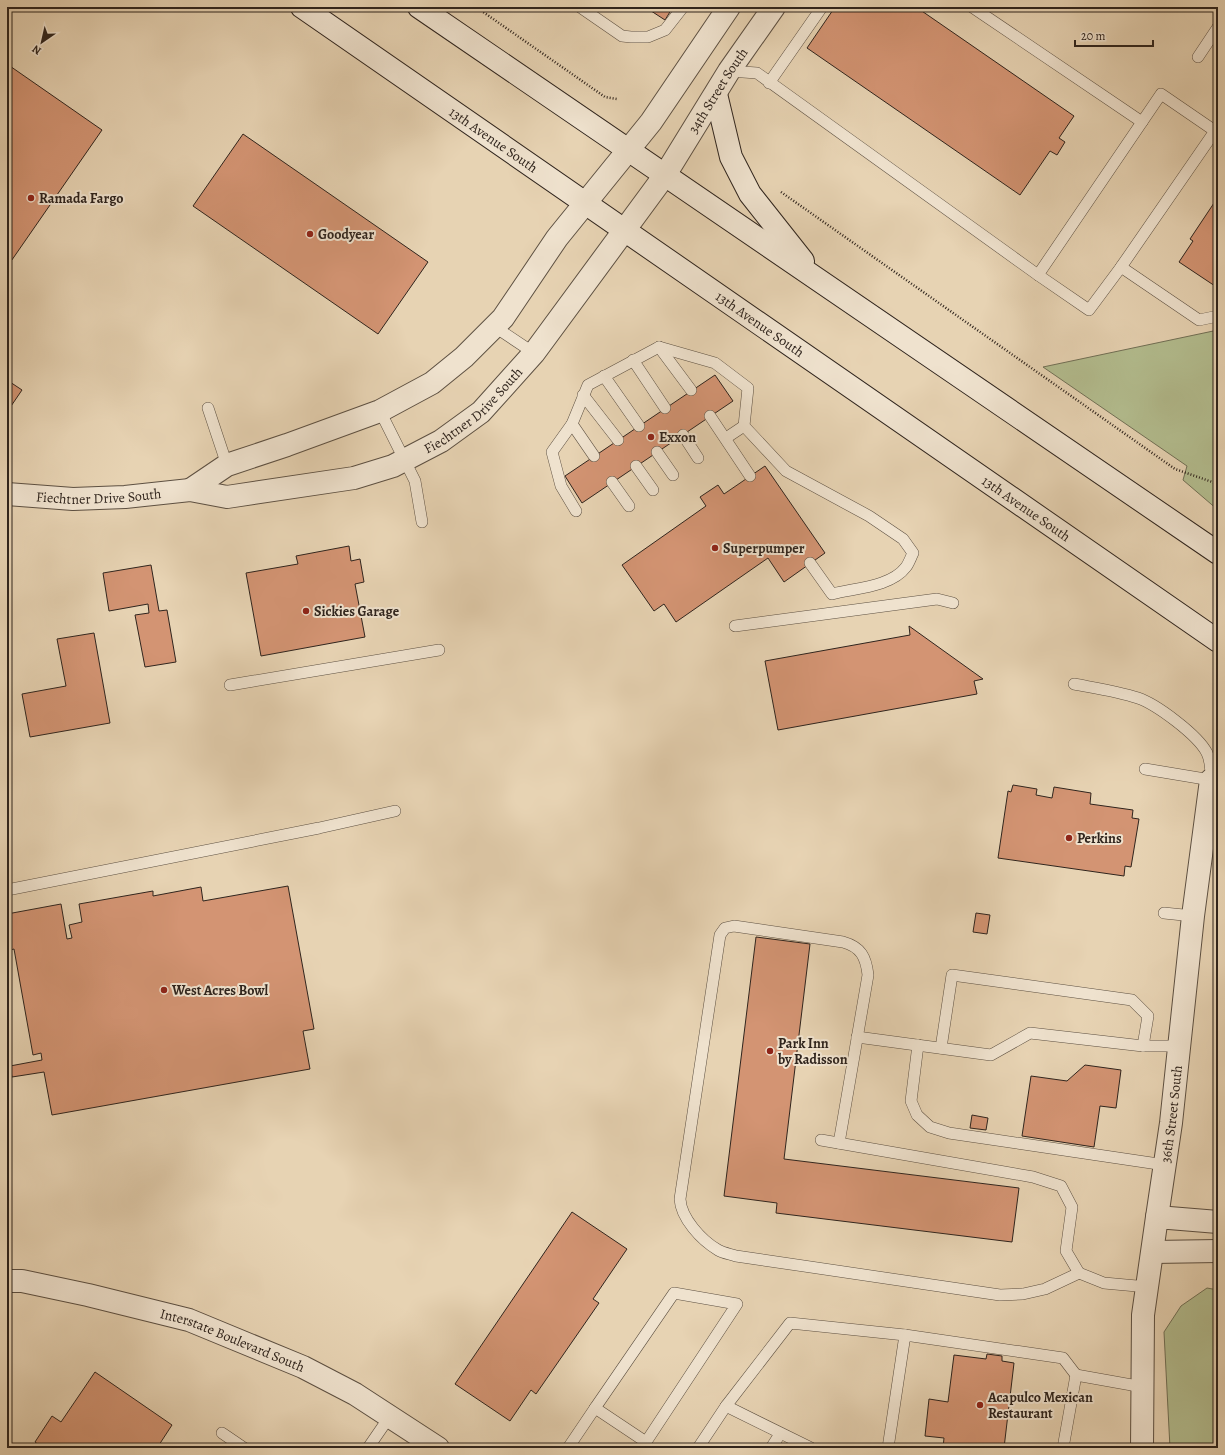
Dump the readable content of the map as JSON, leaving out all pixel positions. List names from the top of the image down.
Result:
{
  "streets": {
    "street": [
      "34th Street South",
      "13th Avenue South",
      "Fiechtner Drive South",
      "36th Street South",
      "Interstate Boulevard South"
    ]
  },
  "crossings": [
    ["34th Street South", "Fiechtner Drive South"],
    ["13th Avenue South", "Fiechtner Drive South"]
  ],
  "places": [
    "Ramada Fargo",
    "Goodyear",
    "Exxon",
    "Superpumper",
    "Sickies Garage",
    "Perkins",
    "West Acres Bowl",
    "Park Inn by Radisson",
    "Acapulco Mexican Restaurant"
  ],
  "scale_bar": "20 m",
  "north": "bottom left"
}
